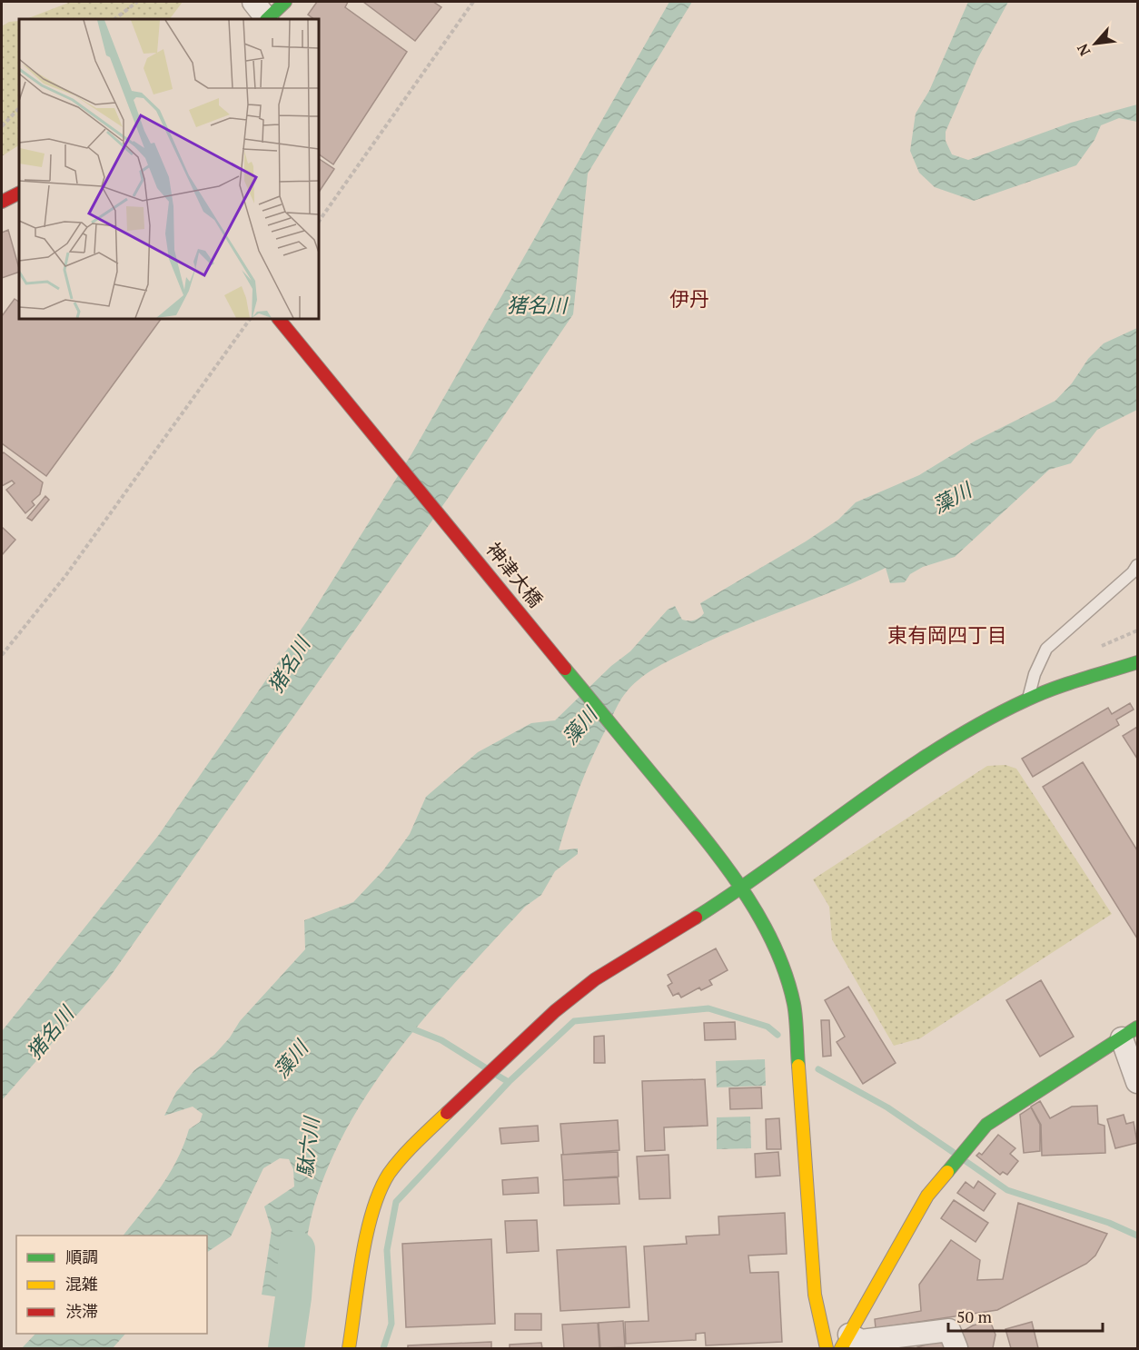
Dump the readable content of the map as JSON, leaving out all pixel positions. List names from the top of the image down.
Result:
{
  "streets": {
    "street": ["神津大橋"]
  },
  "districts": ["伊丹", "東有岡四丁目"],
  "water": ["猪名川", "藻川", "駄六川"],
  "legend": ["順調", "混雑", "渋滞"],
  "scale_bar": "50 m",
  "north": "bottom left"
}
